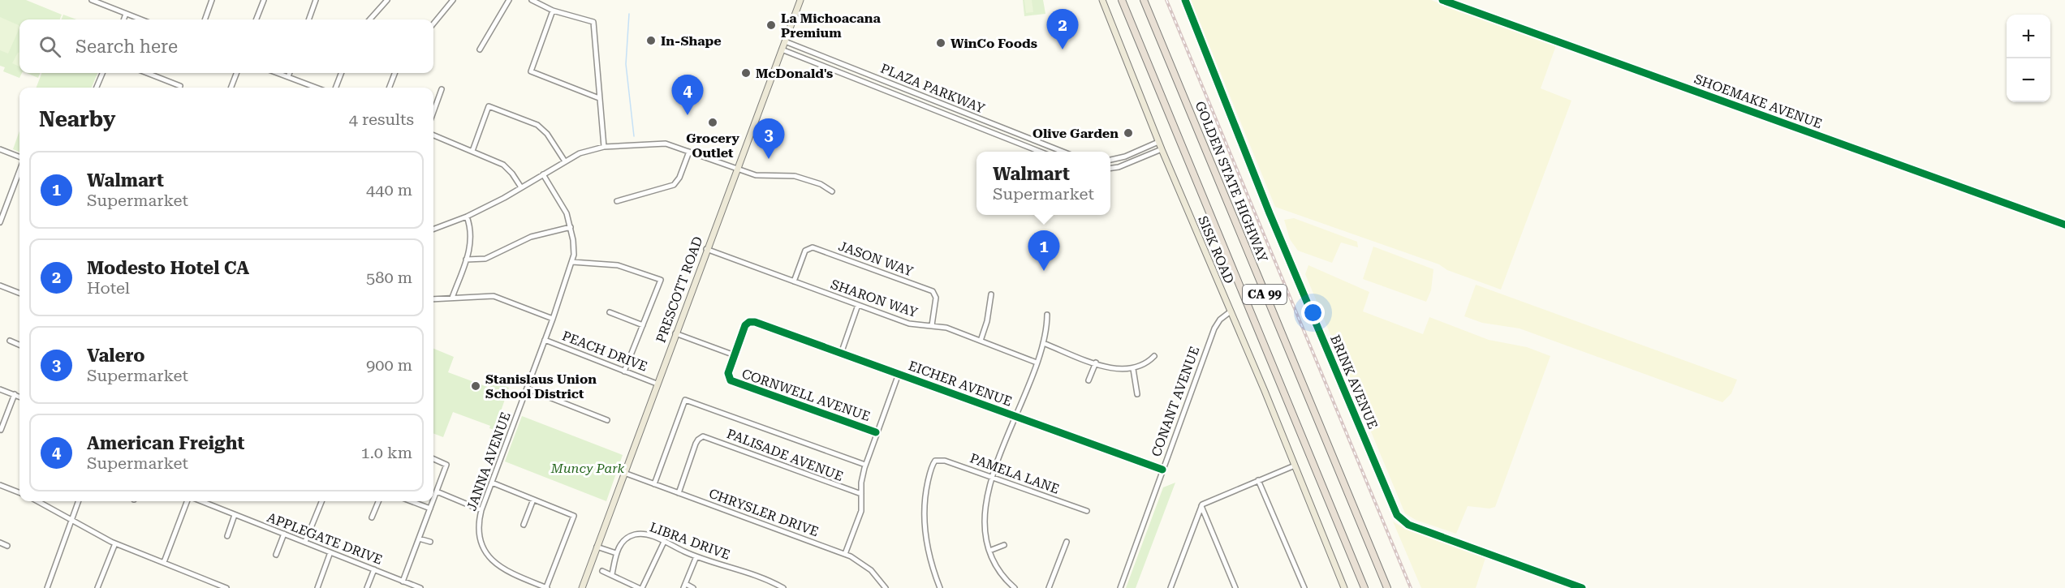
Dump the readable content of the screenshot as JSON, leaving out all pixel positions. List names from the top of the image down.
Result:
{
  "streets": {
    "highway": ["GOLDEN STATE HIGHWAY", "CA 99"],
    "main road": ["SISK ROAD", "PRESCOTT ROAD"],
    "street": [
      "PLAZA PARKWAY",
      "SHOEMAKE AVENUE",
      "JASON WAY",
      "SHARON WAY",
      "PEACH DRIVE",
      "BRINK AVENUE",
      "EICHER AVENUE",
      "CORNWELL AVENUE",
      "CONANT AVENUE",
      "PALISADE AVENUE",
      "JANNA AVENUE",
      "PAMELA LANE",
      "CHRYSLER DRIVE",
      "APPLEGATE DRIVE",
      "LIBRA DRIVE"
    ]
  },
  "crossings": [
    ["PLAZA PARKWAY", "PRESCOTT ROAD"],
    ["SISK ROAD", "CONANT AVENUE"],
    ["JASON WAY", "SHARON WAY"],
    ["PRESCOTT ROAD", "SHARON WAY"],
    ["PRESCOTT ROAD", "PEACH DRIVE"],
    ["PRESCOTT ROAD", "CHRYSLER DRIVE"],
    ["PEACH DRIVE", "JANNA AVENUE"],
    ["EICHER AVENUE", "CORNWELL AVENUE"],
    ["EICHER AVENUE", "CONANT AVENUE"],
    ["PALISADE AVENUE", "CHRYSLER DRIVE"]
  ],
  "parks": ["Muncy Park"],
  "places": [
    "La Michoacana Premium",
    "In-Shape",
    "WinCo Foods",
    "McDonald's",
    "Grocery Outlet",
    "Olive Garden",
    "Stanislaus Union School District"
  ],
  "page": {
    "pins": [
      "2",
      "4",
      "3",
      "1"
    ],
    "map_buttons": ["+", "−"],
    "search": "Search here",
    "heading": ["Nearby", "4 results"],
    "list": [
      {
        "mark": "1",
        "name": "Walmart",
        "note": "Supermarket",
        "value": "440 m"
      },
      {
        "mark": "2",
        "name": "Modesto Hotel CA",
        "note": "Hotel",
        "value": "580 m"
      },
      {
        "mark": "3",
        "name": "Valero",
        "note": "Supermarket",
        "value": "900 m"
      },
      {
        "mark": "4",
        "name": "American Freight",
        "note": "Supermarket",
        "value": "1.0 km"
      }
    ],
    "popup": ["Walmart", "Supermarket"]
  }
}
